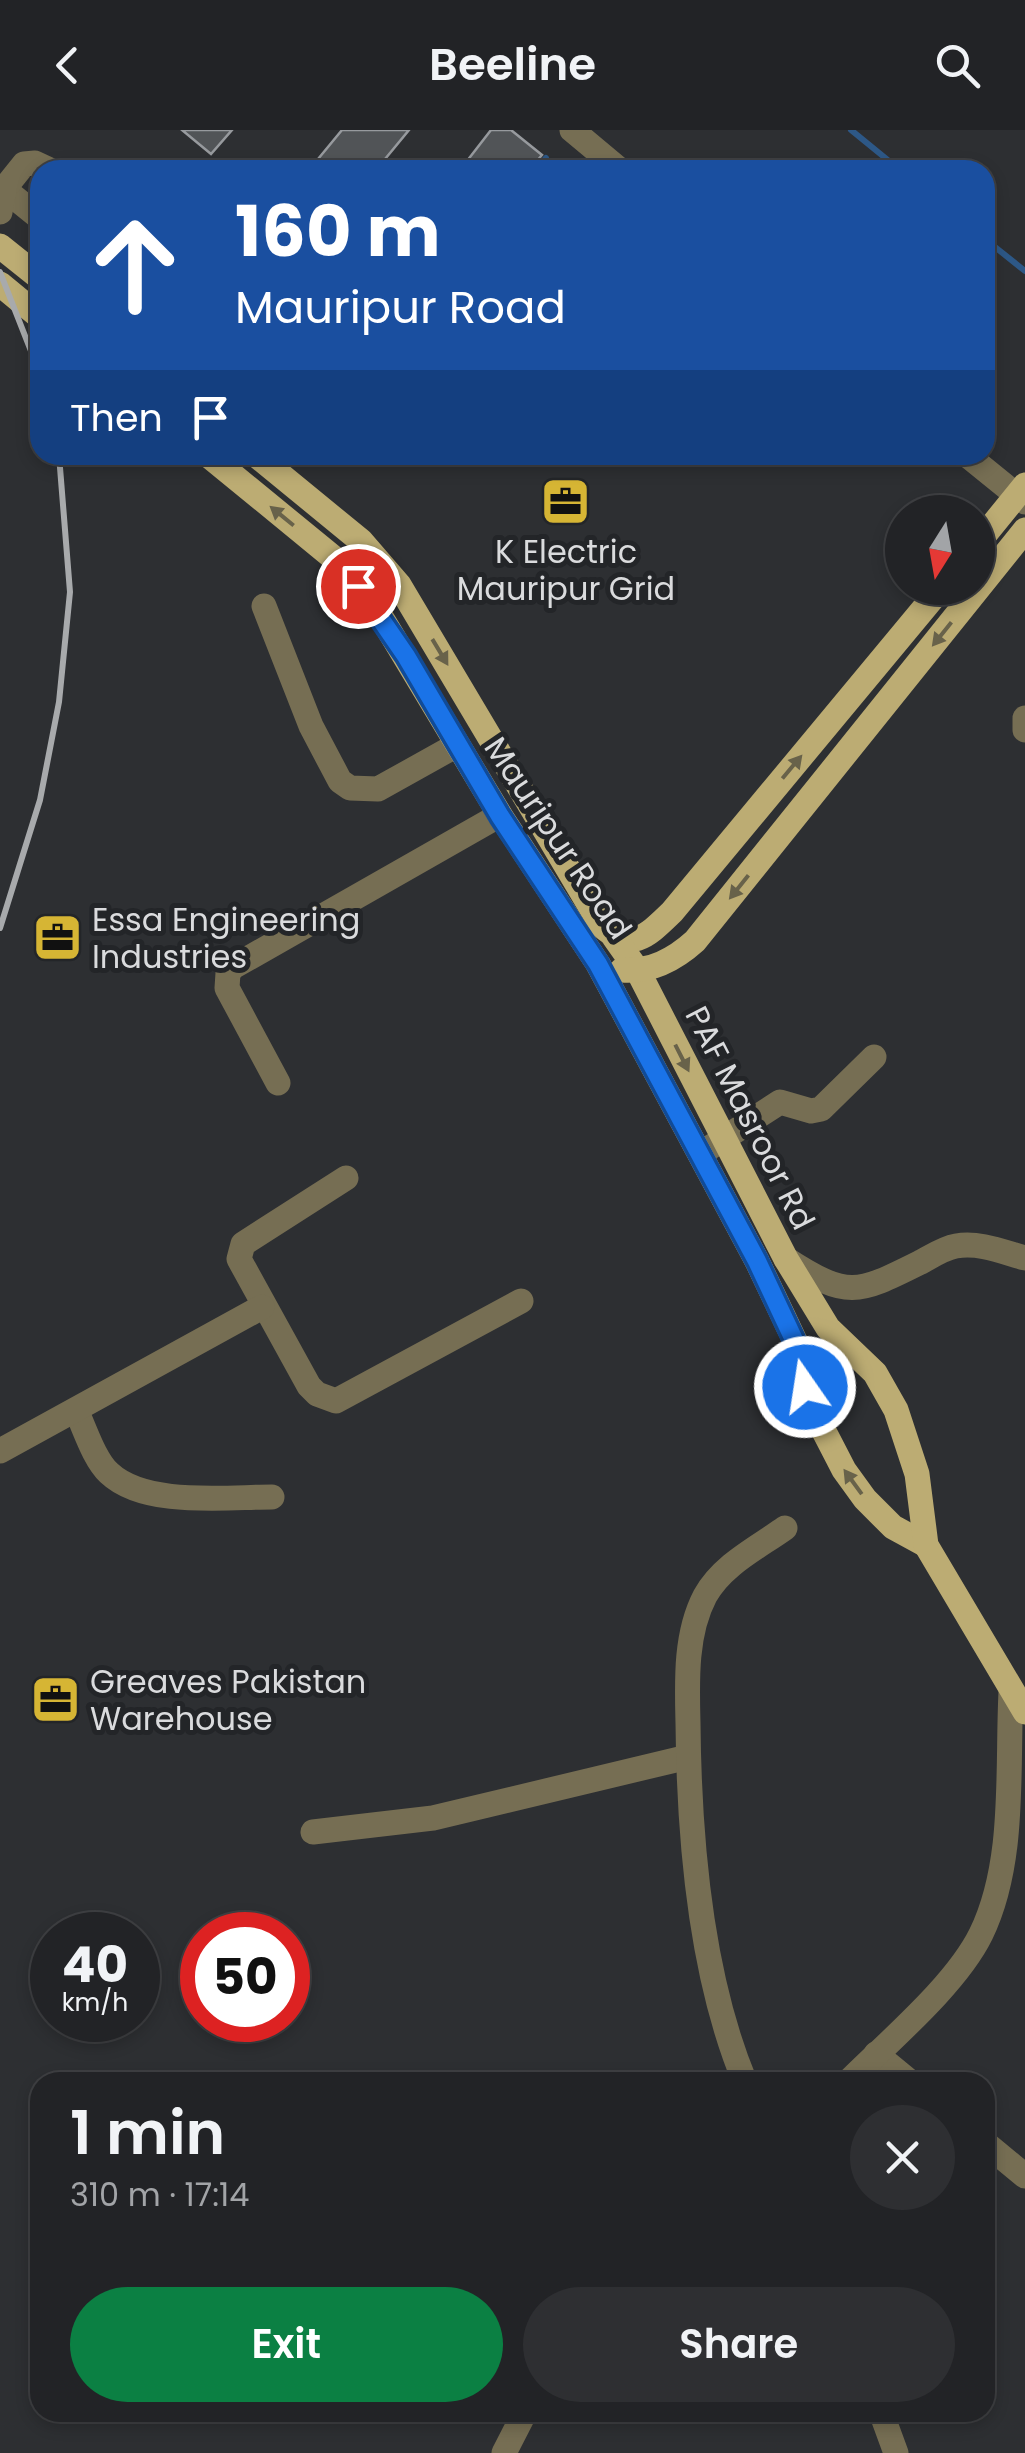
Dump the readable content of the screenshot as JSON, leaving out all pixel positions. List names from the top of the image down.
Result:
{
  "streets": {
    "main road": ["Mauripur Road", "PAF Masroor Rd"]
  },
  "crossings": [
    ["Mauripur Road", "PAF Masroor Rd"]
  ],
  "places": {
    "office": ["K Electric Mauripur Grid", "Essa Engineering Industries", "Greaves Pakistan Warehouse"]
  },
  "north": "bottom",
  "page": {
    "header": "Beeline",
    "turn": ["160 m", "Mauripur Road"],
    "then": "Then",
    "speed": "40 km/h",
    "limit": "50",
    "heading": ["1 min", "310 m · 17:14"],
    "buttons": ["Exit", "Share"]
  }
}
